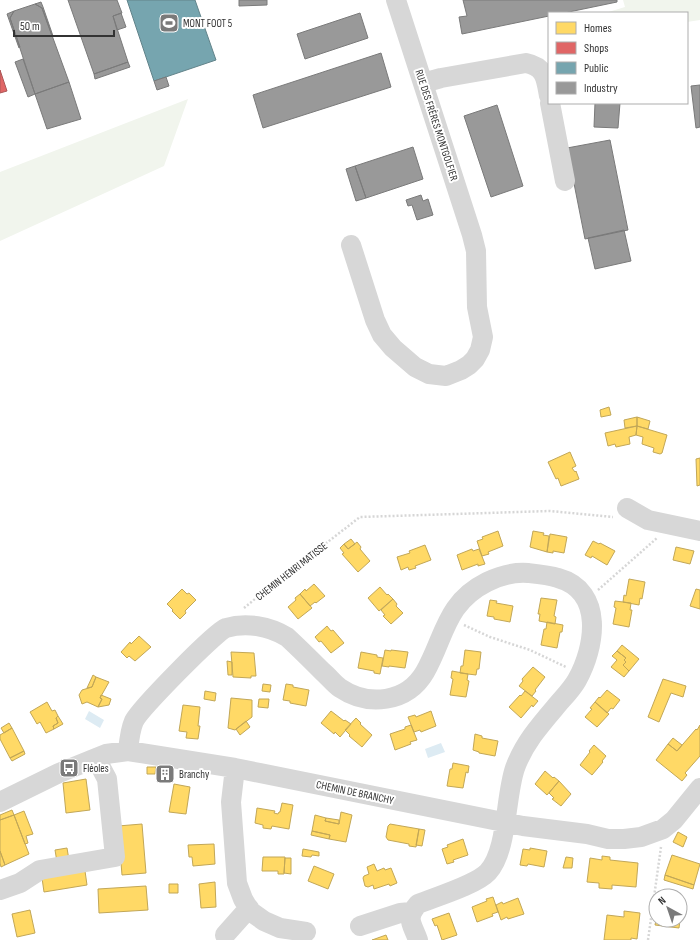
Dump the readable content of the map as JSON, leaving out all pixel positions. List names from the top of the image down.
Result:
{
  "streets": {
    "street": ["RUE DES FRÈRES MONTGOLFIER", "CHEMIN DE BRANCHY"],
    "path": ["CHEMIN HENRI MATISSE"]
  },
  "places": {
    "sports": ["MONT FOOT 5"],
    "bus stop": ["Fléoles"],
    "building": ["Branchy"]
  },
  "legend": [
    "Homes",
    "Shops",
    "Public",
    "Industry"
  ],
  "scale_bar": "50 m",
  "north": "top left"
}
